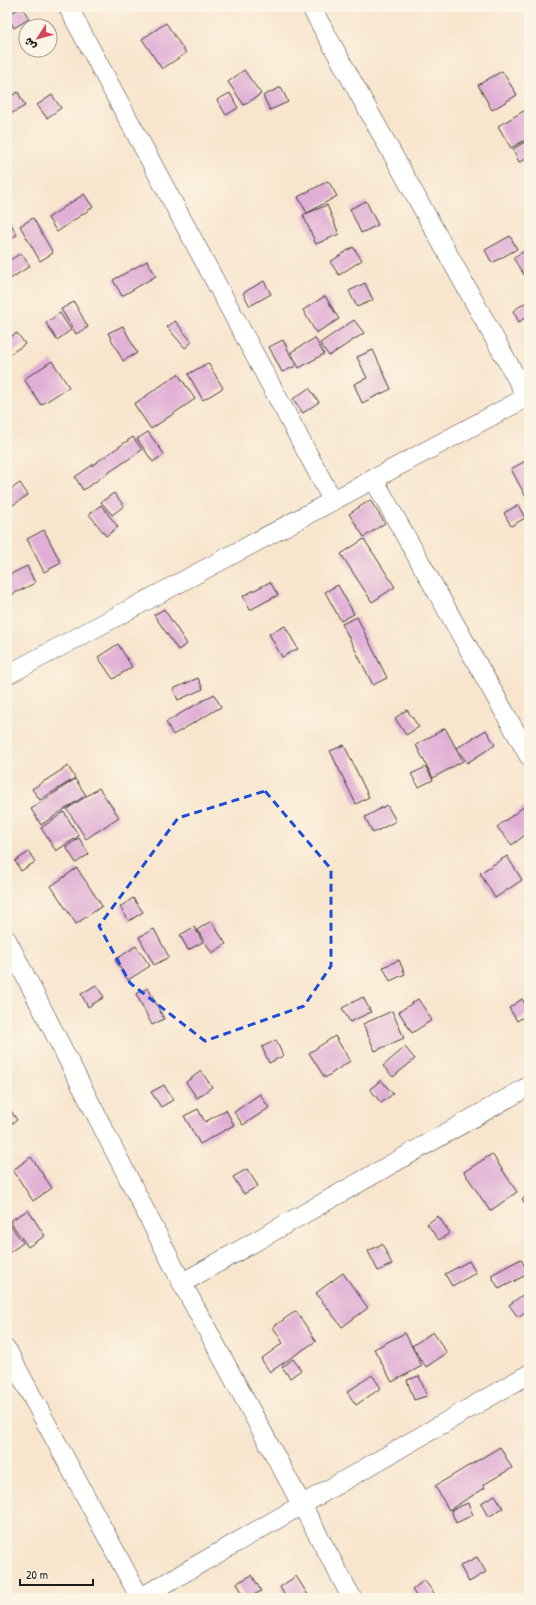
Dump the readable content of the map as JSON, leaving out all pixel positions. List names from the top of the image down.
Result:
{
  "scale_bar": "20 m",
  "north": "bottom left"
}
